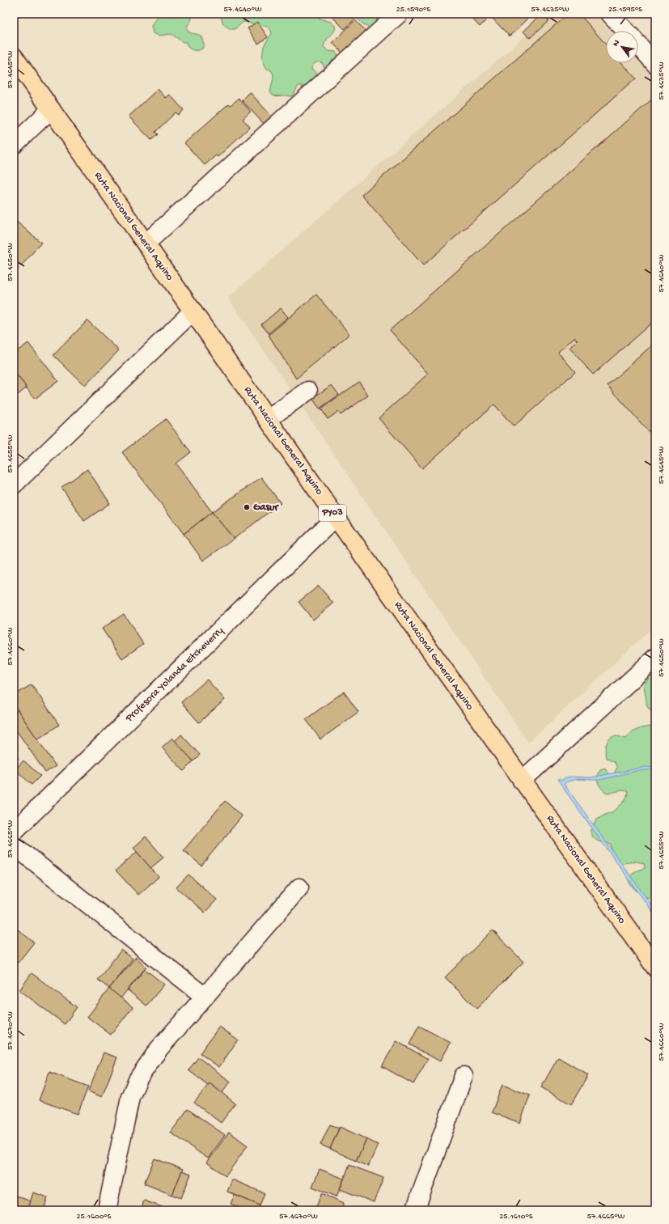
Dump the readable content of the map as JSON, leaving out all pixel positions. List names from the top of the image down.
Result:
{
  "streets": {
    "highway": ["Ruta Nacional General Aquino", "PY03"],
    "street": ["Profesora Yolanda Etcheverry"]
  },
  "crossings": [
    ["Ruta Nacional General Aquino", "Profesora Yolanda Etcheverry"]
  ],
  "places": ["Gasur"],
  "north": "top left",
  "coordinates": [
    "57.4640°W",
    "25.1590°S",
    "57.4635°W",
    "25.1595°S",
    "57.4645°W",
    "57.4650°W",
    "57.4655°W",
    "57.4660°W",
    "57.4665°W",
    "57.4670°W",
    "25.1600°S",
    "25.1610°S"
  ]
}
